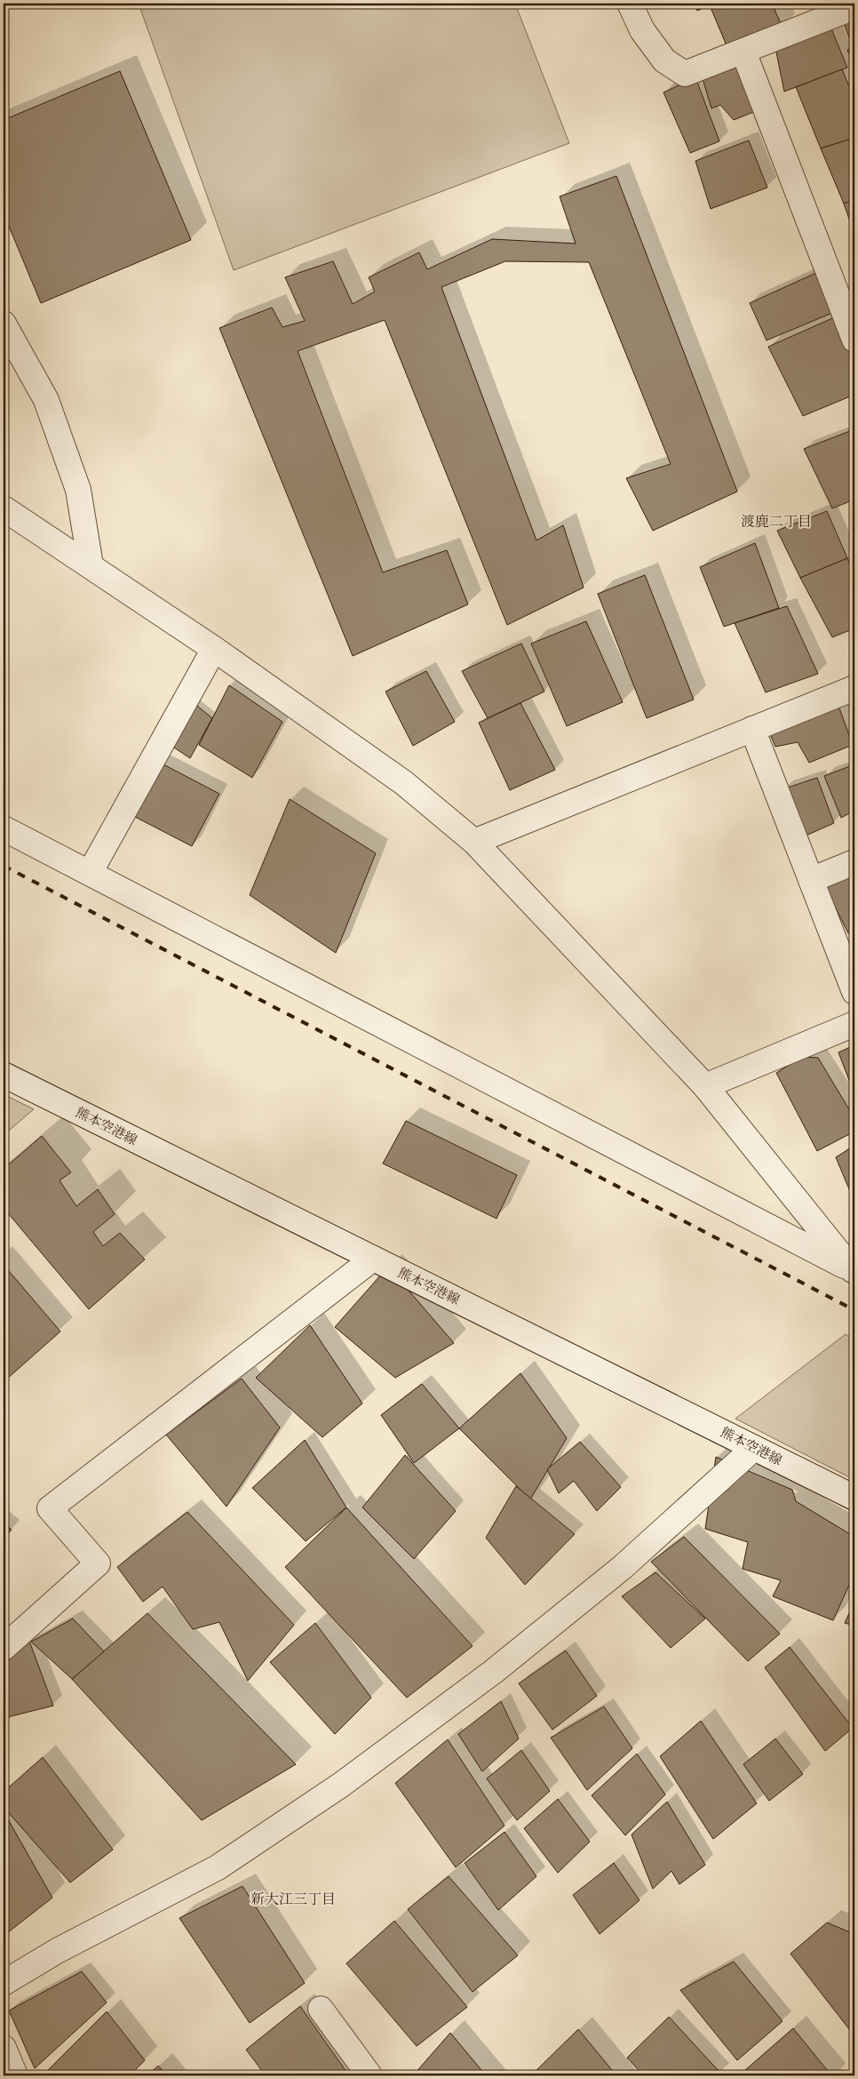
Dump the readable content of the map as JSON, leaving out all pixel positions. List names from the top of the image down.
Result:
{
  "streets": {
    "street": ["熊本空港線"]
  },
  "districts": ["渡鹿二丁目", "新大江三丁目"]
}
